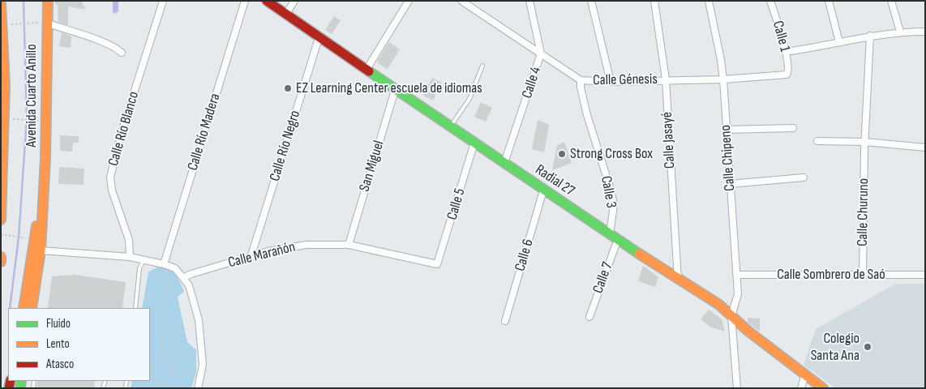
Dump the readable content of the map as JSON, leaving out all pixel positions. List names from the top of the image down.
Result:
{
  "streets": {
    "main road": ["Avenida Cuarto Anillo", "Radial 27"],
    "street": [
      "Calle 1",
      "Calle Génesis",
      "Calle 4",
      "Calle Río Blanco",
      "Calle Río Madera",
      "Calle Jasayé",
      "Calle Río Negro",
      "Calle Chipeno",
      "San Miguel",
      "Calle 3",
      "Calle 5",
      "Calle Churuno",
      "Calle Marañón",
      "Calle 6",
      "Calle Sombrero de Saó",
      "Calle 7"
    ]
  },
  "crossings": [
    ["Calle 1", "Calle Génesis"],
    ["Calle Génesis", "Calle 4"],
    ["Calle Génesis", "Calle Jasayé"],
    ["Calle Génesis", "Calle Chipeno"],
    ["Calle Génesis", "Calle 3"],
    ["Calle 4", "Radial 27"],
    ["Calle Jasayé", "Radial 27"],
    ["Calle Río Negro", "Radial 27"],
    ["Calle Río Negro", "Calle Marañón"],
    ["Calle Chipeno", "Radial 27"],
    ["Calle Chipeno", "Calle Sombrero de Saó"],
    ["San Miguel", "Radial 27"],
    ["San Miguel", "Calle Marañón"],
    ["Radial 27", "Calle 3"],
    ["Radial 27", "Calle 5"],
    ["Radial 27", "Calle 6"],
    ["Radial 27", "Calle 7"],
    ["Calle 3", "Calle 7"],
    ["Calle 5", "Calle Marañón"],
    ["Calle Churuno", "Calle Sombrero de Saó"]
  ],
  "places": ["EZ Learning Center escuela de idiomas", "Strong Cross Box", "Colegio Santa Ana"],
  "legend": ["Fluido", "Lento", "Atasco"]
}
